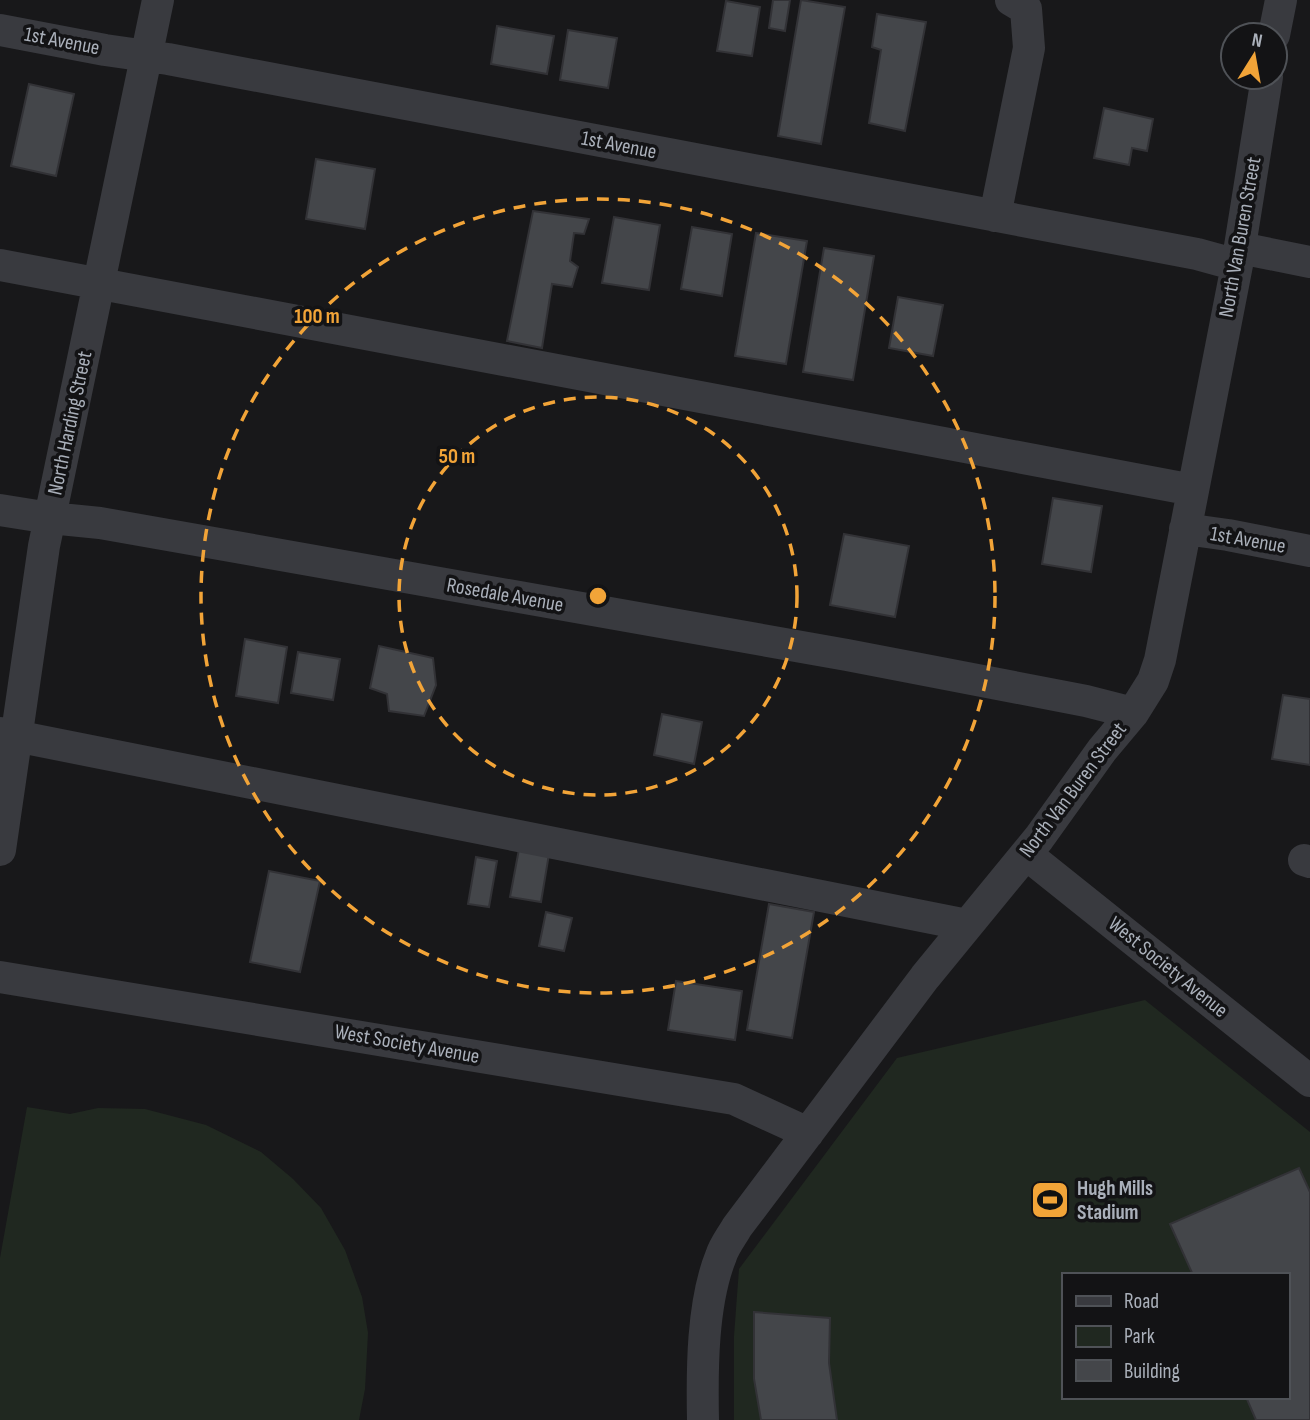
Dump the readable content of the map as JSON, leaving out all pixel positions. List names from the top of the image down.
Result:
{
  "streets": {
    "street": [
      "1st Avenue",
      "North Van Buren Street",
      "North Harding Street",
      "Rosedale Avenue",
      "West Society Avenue"
    ]
  },
  "crossings": [
    ["1st Avenue", "North Van Buren Street"],
    ["1st Avenue", "North Harding Street"],
    ["North Van Buren Street", "Rosedale Avenue"],
    ["North Van Buren Street", "West Society Avenue"],
    ["North Harding Street", "Rosedale Avenue"]
  ],
  "places": {
    "sports": ["Hugh Mills Stadium"]
  },
  "legend": ["Road", "Park", "Building"],
  "north": "top",
  "rings": ["100 m", "50 m"]
}
